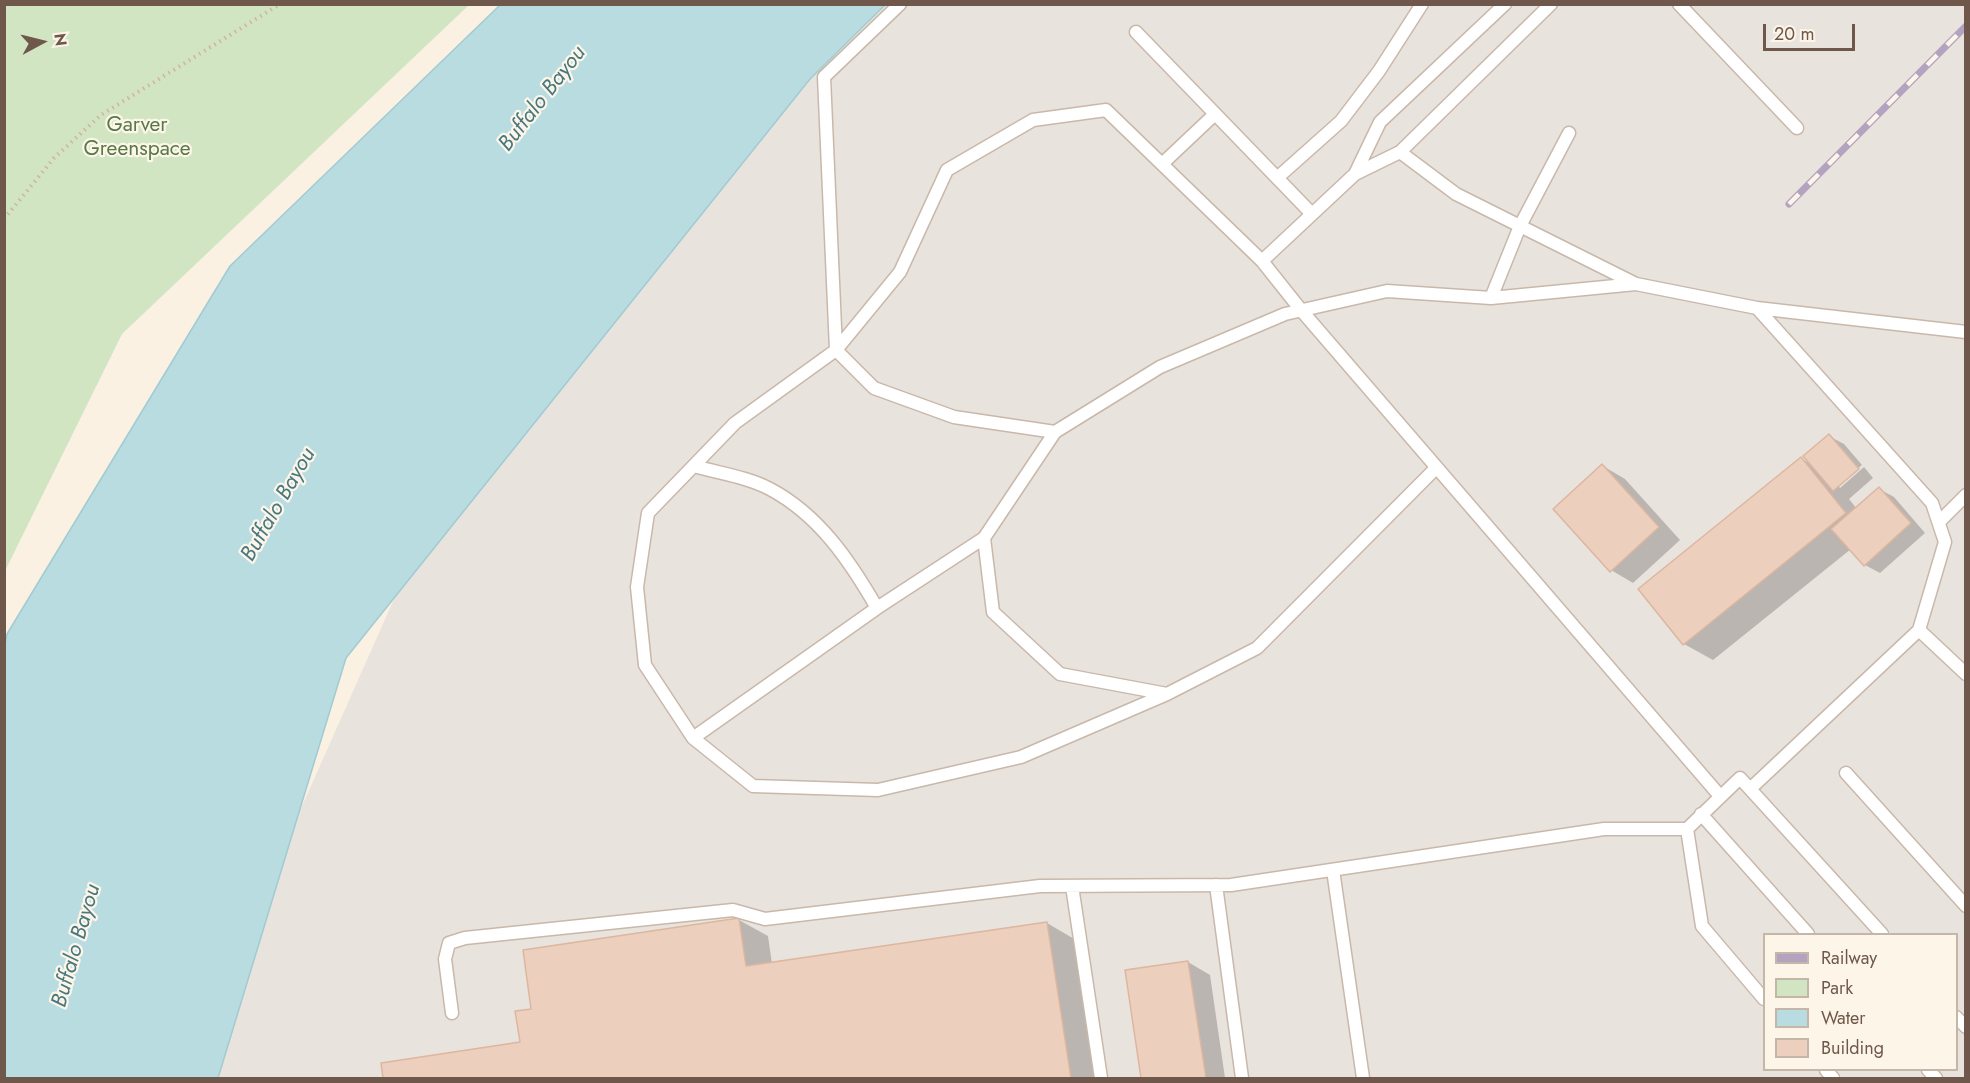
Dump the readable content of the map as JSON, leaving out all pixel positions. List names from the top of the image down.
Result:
{
  "water": ["Buffalo Bayou"],
  "parks": ["Garver Greenspace"],
  "legend": [
    "Railway",
    "Park",
    "Water",
    "Building"
  ],
  "scale_bar": "20 m",
  "north": "right"
}
